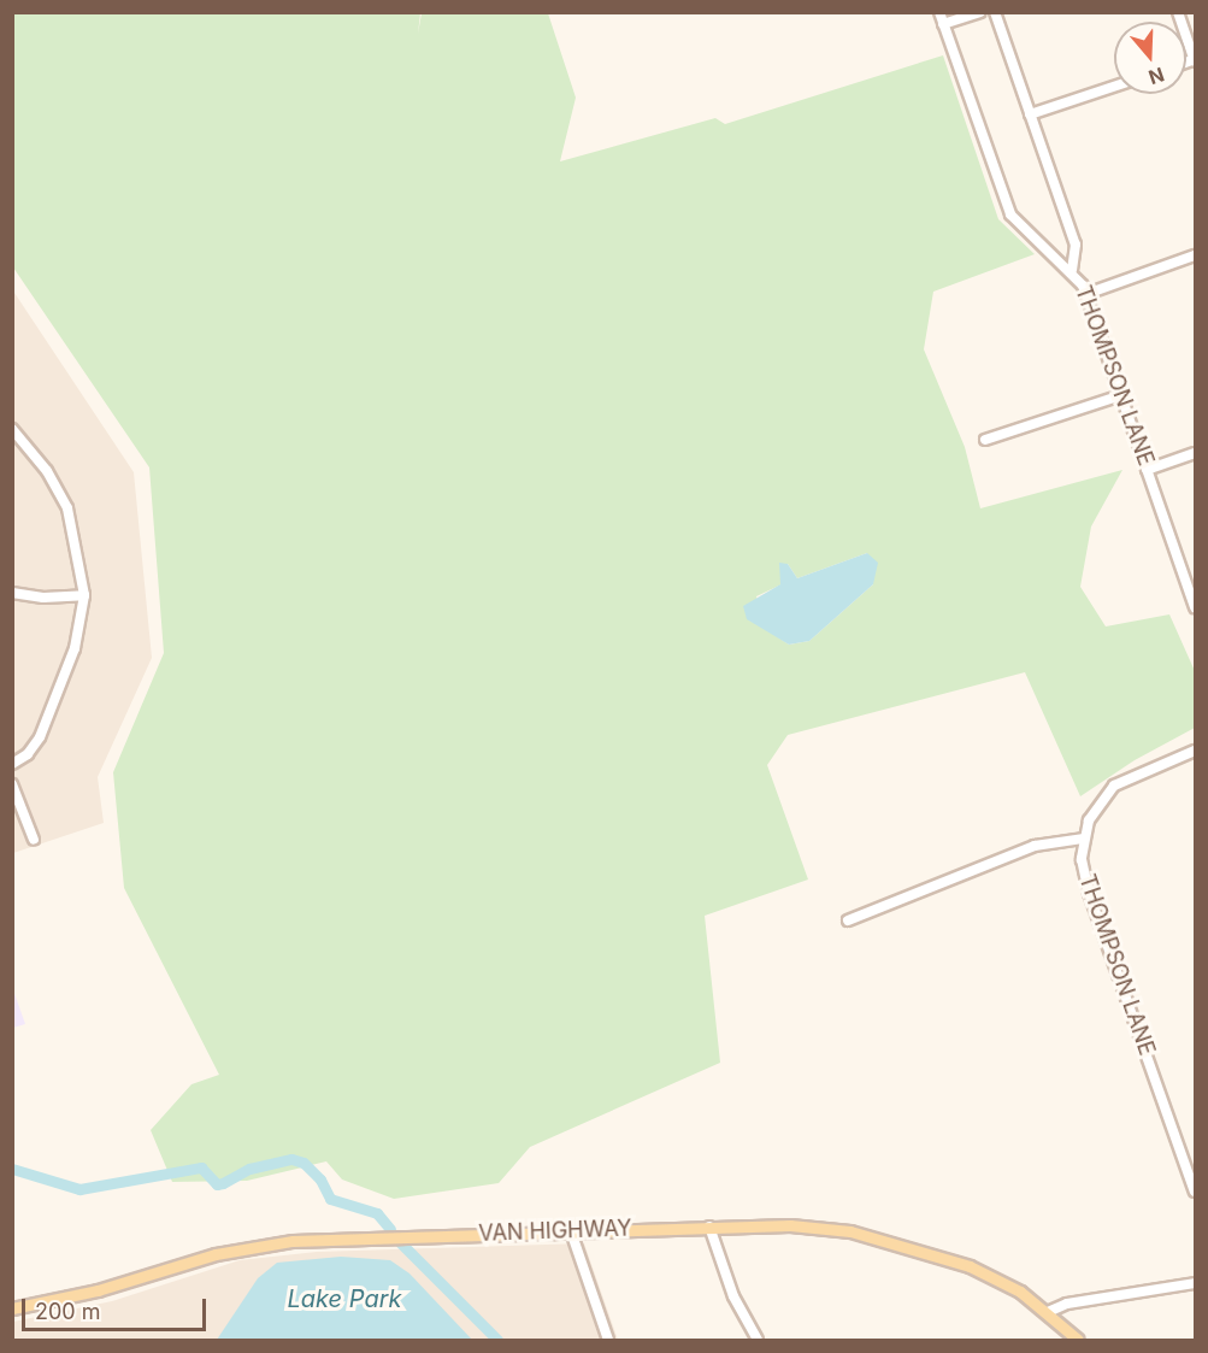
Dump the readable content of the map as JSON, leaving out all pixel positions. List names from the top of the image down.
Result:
{
  "streets": {
    "main road": ["VAN HIGHWAY"],
    "street": ["THOMPSON LANE"]
  },
  "water": ["Lake Park"],
  "scale_bar": "200 m",
  "north": "bottom"
}
